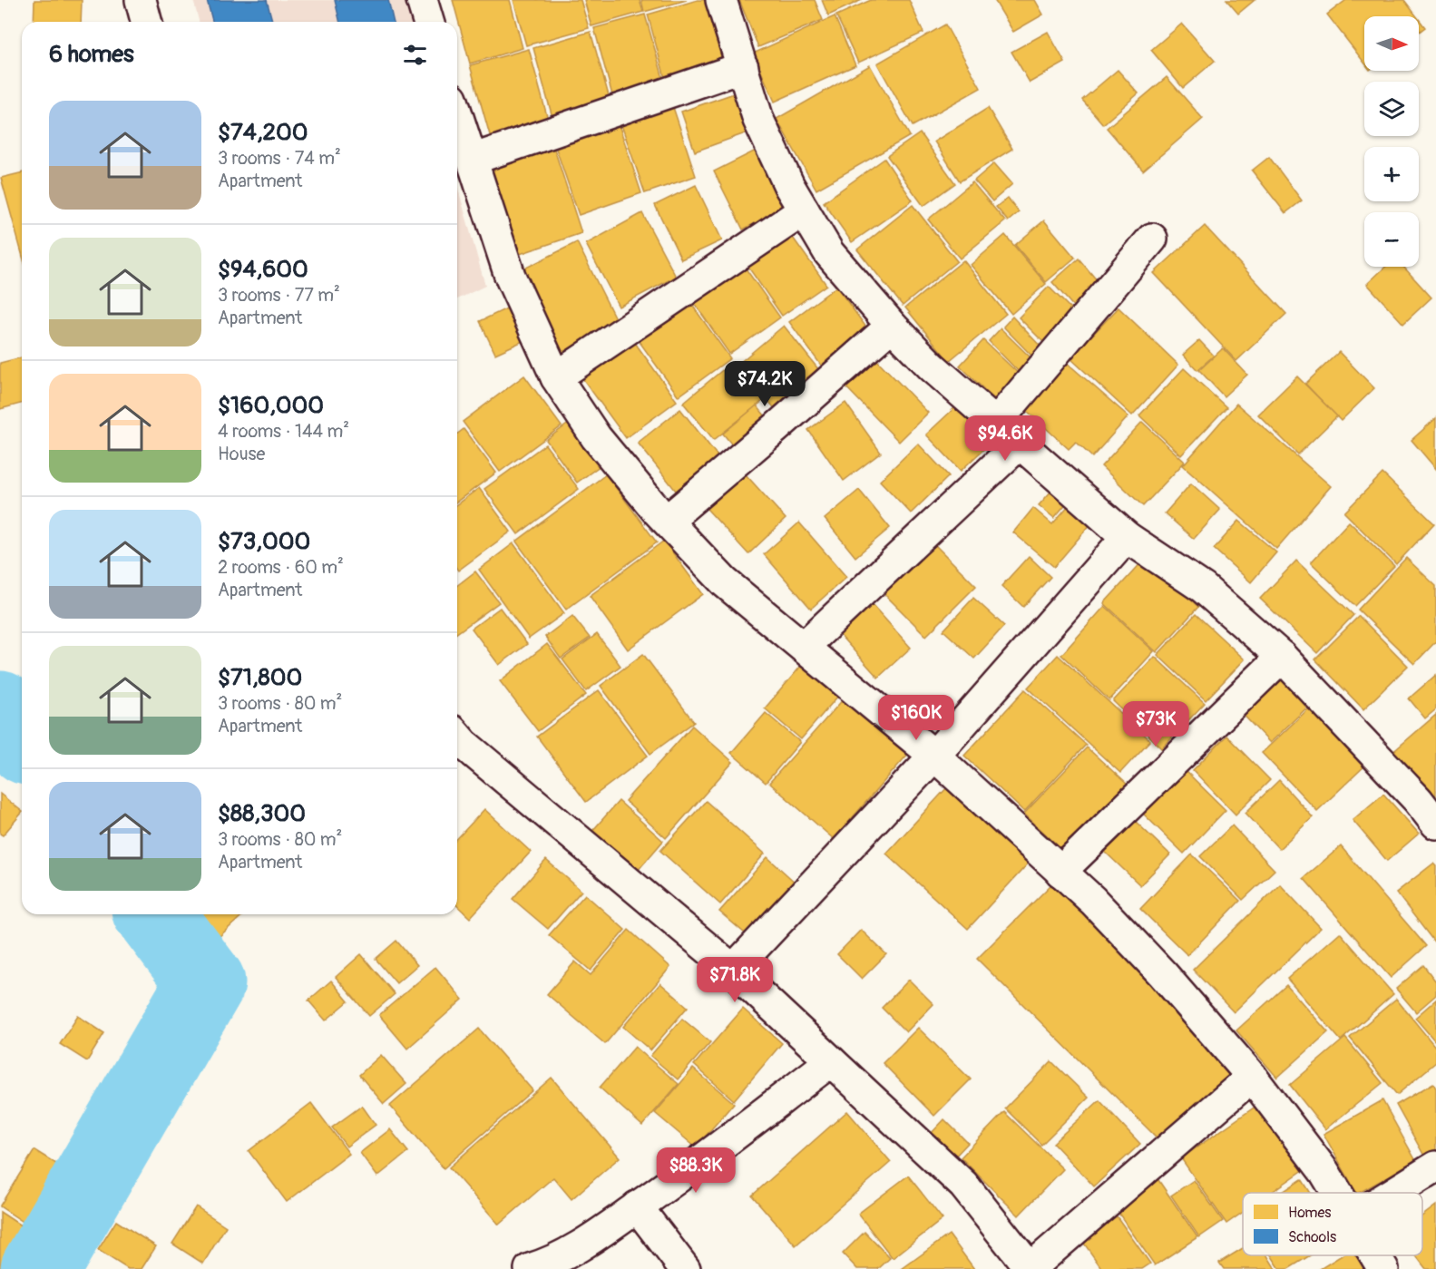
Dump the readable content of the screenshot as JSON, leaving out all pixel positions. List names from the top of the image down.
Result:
{
  "legend": ["Homes", "Schools"],
  "north": "right",
  "page": {
    "map_buttons": ["+", "−"],
    "heading": "6 homes",
    "list": [
      {
        "name": "$74,200",
        "note": "3 rooms · 74 m² · Apartment"
      },
      {
        "name": "$94,600",
        "note": "3 rooms · 77 m² · Apartment"
      },
      {
        "name": "$160,000",
        "note": "4 rooms · 144 m² · House"
      },
      {
        "name": "$73,000",
        "note": "2 rooms · 60 m² · Apartment"
      },
      {
        "name": "$71,800",
        "note": "3 rooms · 80 m² · Apartment"
      },
      {
        "name": "$88,300",
        "note": "3 rooms · 80 m² · Apartment"
      }
    ],
    "price": [
      "$74.2K",
      "$94.6K",
      "$160K",
      "$73K",
      "$71.8K",
      "$88.3K"
    ]
  }
}
